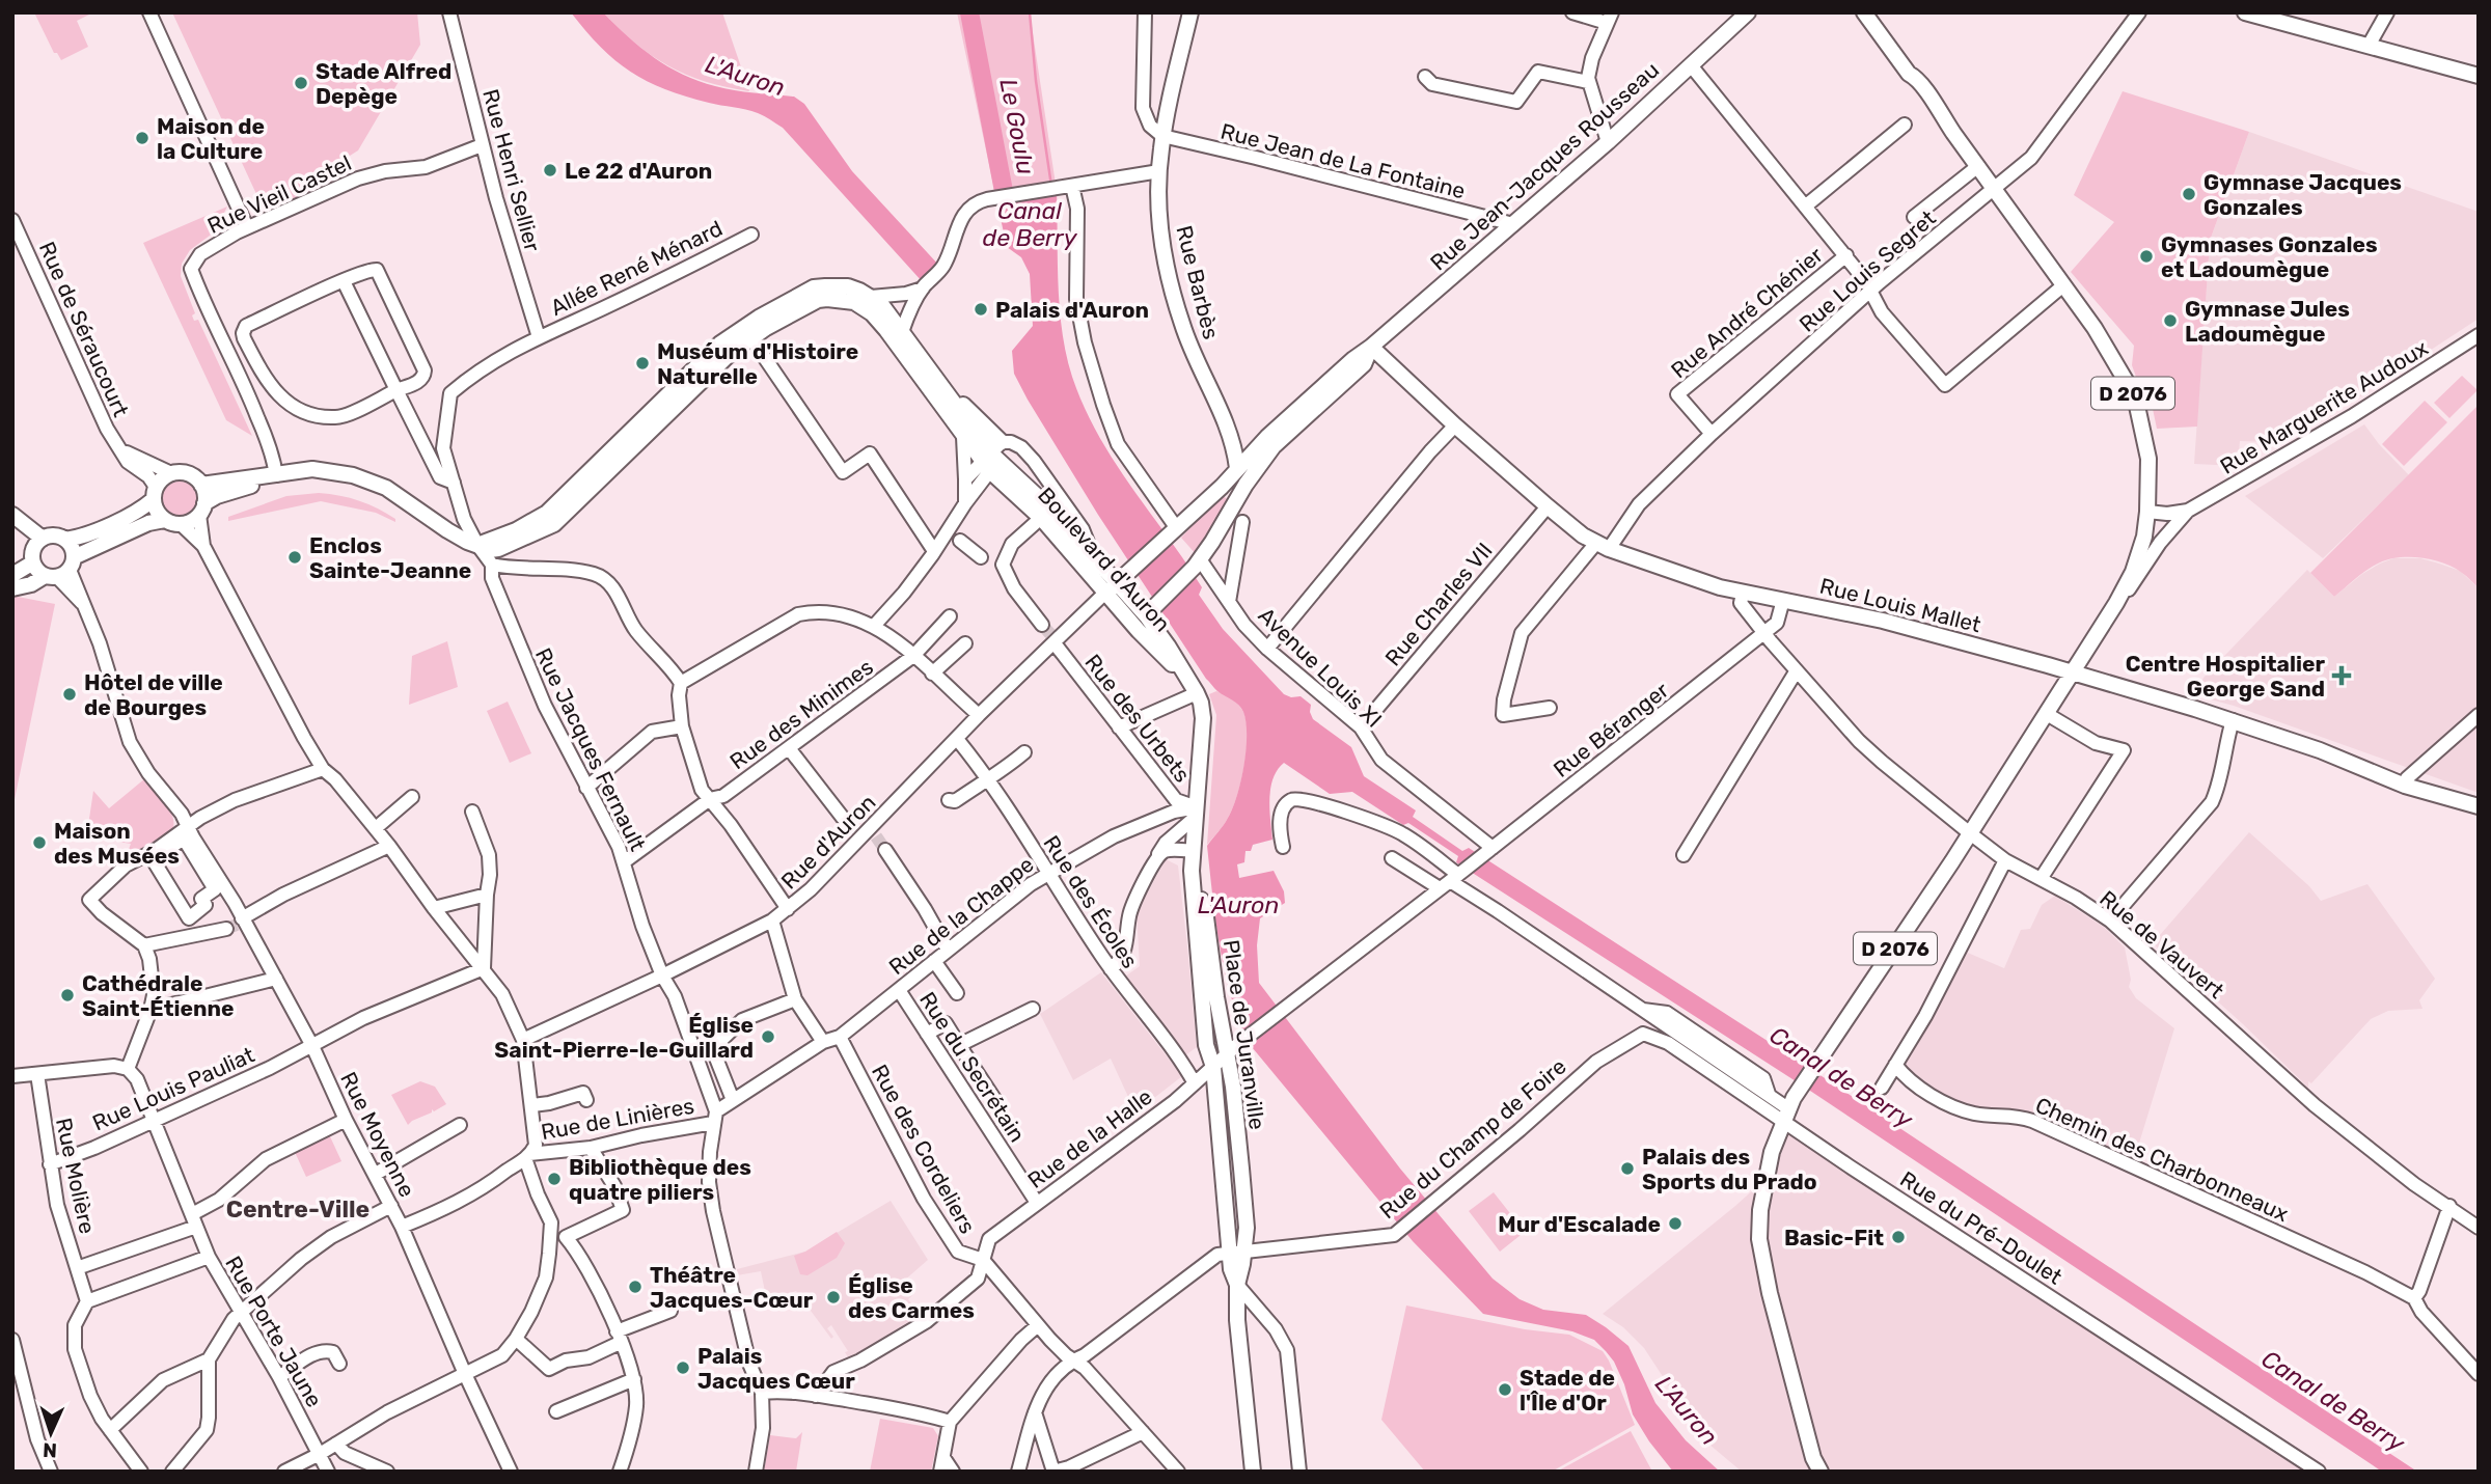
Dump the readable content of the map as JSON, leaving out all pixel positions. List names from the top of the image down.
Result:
{
  "streets": {
    "main road": [
      "Rue Jean-Jacques Rousseau",
      "Rue Barbès",
      "D 2076",
      "Boulevard d'Auron",
      "Rue Louis Mallet",
      "Place de Juranville"
    ],
    "street": [
      "Rue Jean de La Fontaine",
      "Rue Henri Sellier",
      "Rue Vieil Castel",
      "Allée René Ménard",
      "Rue Louis Segret",
      "Rue André Chénier",
      "Rue de Séraucourt",
      "Rue Marguerite Audoux",
      "Rue Charles VII",
      "Avenue Louis XI",
      "Rue des Minimes",
      "Rue des Urbets",
      "Rue Béranger",
      "Rue Jacques Fernault",
      "Rue d'Auron",
      "Rue des Écoles",
      "Rue de la Chappe",
      "Rue de Vauvert",
      "Rue du Secrétain",
      "Rue Louis Pauliat",
      "Rue de Linières",
      "Rue Moyenne",
      "Rue de la Halle",
      "Rue du Champ de Foire",
      "Rue des Cordeliers",
      "Chemin des Charbonneaux",
      "Rue Molière",
      "Rue du Pré-Doulet",
      "Rue Porte Jaune"
    ]
  },
  "crossings": [
    ["Rue Jean de La Fontaine", "Rue Jean-Jacques Rousseau"],
    ["Rue Jean de La Fontaine", "Rue Barbès"],
    ["Rue Jean-Jacques Rousseau", "Rue Barbès"],
    ["Rue Jean-Jacques Rousseau", "Boulevard d'Auron"],
    ["Rue Jean-Jacques Rousseau", "Rue Louis Mallet"],
    ["Rue Jean-Jacques Rousseau", "Rue d'Auron"],
    ["Rue Henri Sellier", "Rue Vieil Castel"],
    ["Rue Henri Sellier", "Allée René Ménard"],
    ["Allée René Ménard", "Rue Jacques Fernault"],
    ["Rue Louis Segret", "Rue André Chénier"],
    ["Rue Louis Segret", "D 2076"],
    ["Rue Louis Segret", "Rue Louis Mallet"],
    ["D 2076", "Rue Marguerite Audoux"],
    ["D 2076", "Rue Louis Mallet"],
    ["D 2076", "Rue de Vauvert"],
    ["D 2076", "Rue du Pré-Doulet"],
    ["Boulevard d'Auron", "Rue des Urbets"],
    ["Boulevard d'Auron", "Rue d'Auron"],
    ["Boulevard d'Auron", "Rue de la Chappe"],
    ["Boulevard d'Auron", "Place de Juranville"],
    ["Rue Charles VII", "Rue Louis Mallet"],
    ["Rue Charles VII", "Avenue Louis XI"],
    ["Rue Louis Mallet", "Rue Béranger"],
    ["Rue Louis Mallet", "Rue de Vauvert"],
    ["Avenue Louis XI", "Rue Béranger"],
    ["Rue des Minimes", "Rue Jacques Fernault"],
    ["Rue des Urbets", "Rue d'Auron"],
    ["Rue des Urbets", "Rue de la Chappe"],
    ["Rue Béranger", "Rue de Vauvert"],
    ["Rue Béranger", "Rue de la Halle"],
    ["Rue Béranger", "Rue du Pré-Doulet"],
    ["Rue Jacques Fernault", "Rue d'Auron"],
    ["Rue Jacques Fernault", "Rue de Linières"],
    ["Rue d'Auron", "Rue des Écoles"],
    ["Rue des Écoles", "Rue de la Chappe"],
    ["Rue des Écoles", "Rue de la Halle"],
    ["Rue de la Chappe", "Rue du Secrétain"],
    ["Rue de la Chappe", "Rue des Cordeliers"],
    ["Place de Juranville", "Rue de la Halle"],
    ["Place de Juranville", "Rue du Champ de Foire"],
    ["Rue du Secrétain", "Rue de la Halle"],
    ["Rue Louis Pauliat", "Rue Moyenne"],
    ["Rue Louis Pauliat", "Rue Molière"],
    ["Rue Louis Pauliat", "Rue Porte Jaune"],
    ["Rue de la Halle", "Rue des Cordeliers"],
    ["Rue du Champ de Foire", "Rue du Pré-Doulet"]
  ],
  "districts": ["Centre-Ville"],
  "water": ["L'Auron", "Le Goulu", "Canal de Berry"],
  "places": {
    "other": [
      "Stade Alfred Depège",
      "Maison de la Culture",
      "Le 22 d'Auron",
      "Gymnase Jacques Gonzales",
      "Gymnases Gonzales et Ladoumègue",
      "Palais d'Auron",
      "Gymnase Jules Ladoumègue",
      "Muséum d'Histoire Naturelle",
      "Enclos Sainte-Jeanne",
      "Hôtel de ville de Bourges",
      "Maison des Musées",
      "Cathédrale Saint-Étienne",
      "Église Saint-Pierre-le-Guillard",
      "Palais des Sports du Prado",
      "Bibliothèque des quatre piliers",
      "Mur d'Escalade",
      "Basic-Fit",
      "Théâtre Jacques-Cœur",
      "Église des Carmes",
      "Palais Jacques Cœur",
      "Stade de l'Île d'Or"
    ],
    "health": ["Centre Hospitalier George Sand"]
  },
  "north": "bottom"
}
